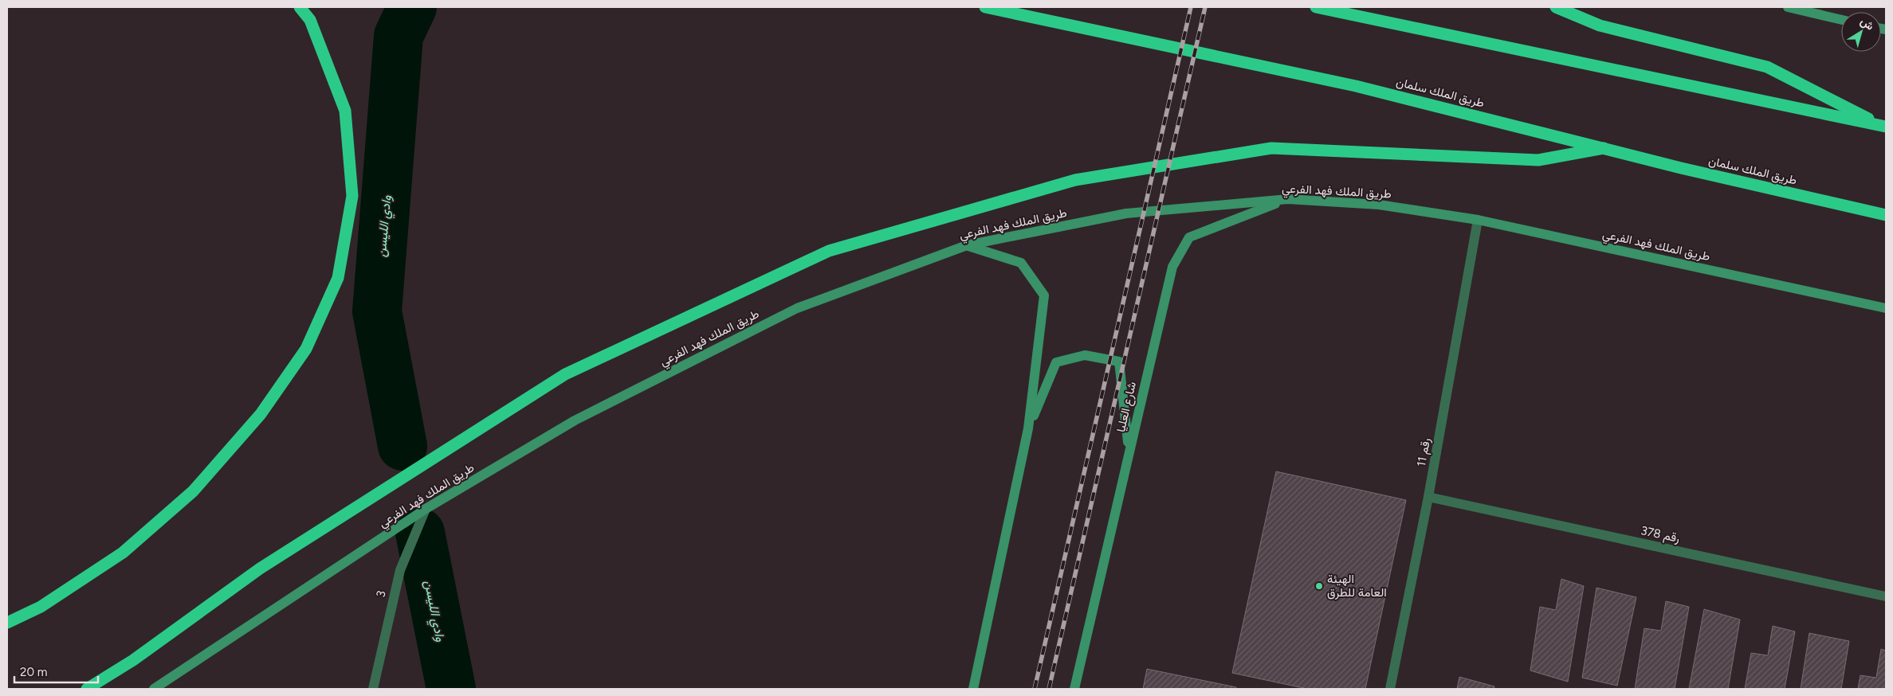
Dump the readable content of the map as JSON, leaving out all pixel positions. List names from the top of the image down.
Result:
{
  "streets": {
    "highway": ["طريق الملك سلمان"],
    "main road": ["طريق الملك فهد الفرعي", "شارع العليا"],
    "street": ["رقم 11", "رقم 378", "3"]
  },
  "crossings": [
    ["طريق الملك فهد الفرعي", "شارع العليا"],
    ["طريق الملك فهد الفرعي", "رقم 11"],
    ["طريق الملك فهد الفرعي", "3"],
    ["رقم 11", "رقم 378"]
  ],
  "water": ["وادي الليسن"],
  "places": ["الهيئة العامة للطرق"],
  "scale_bar": "20 m",
  "north": "top right"
}
